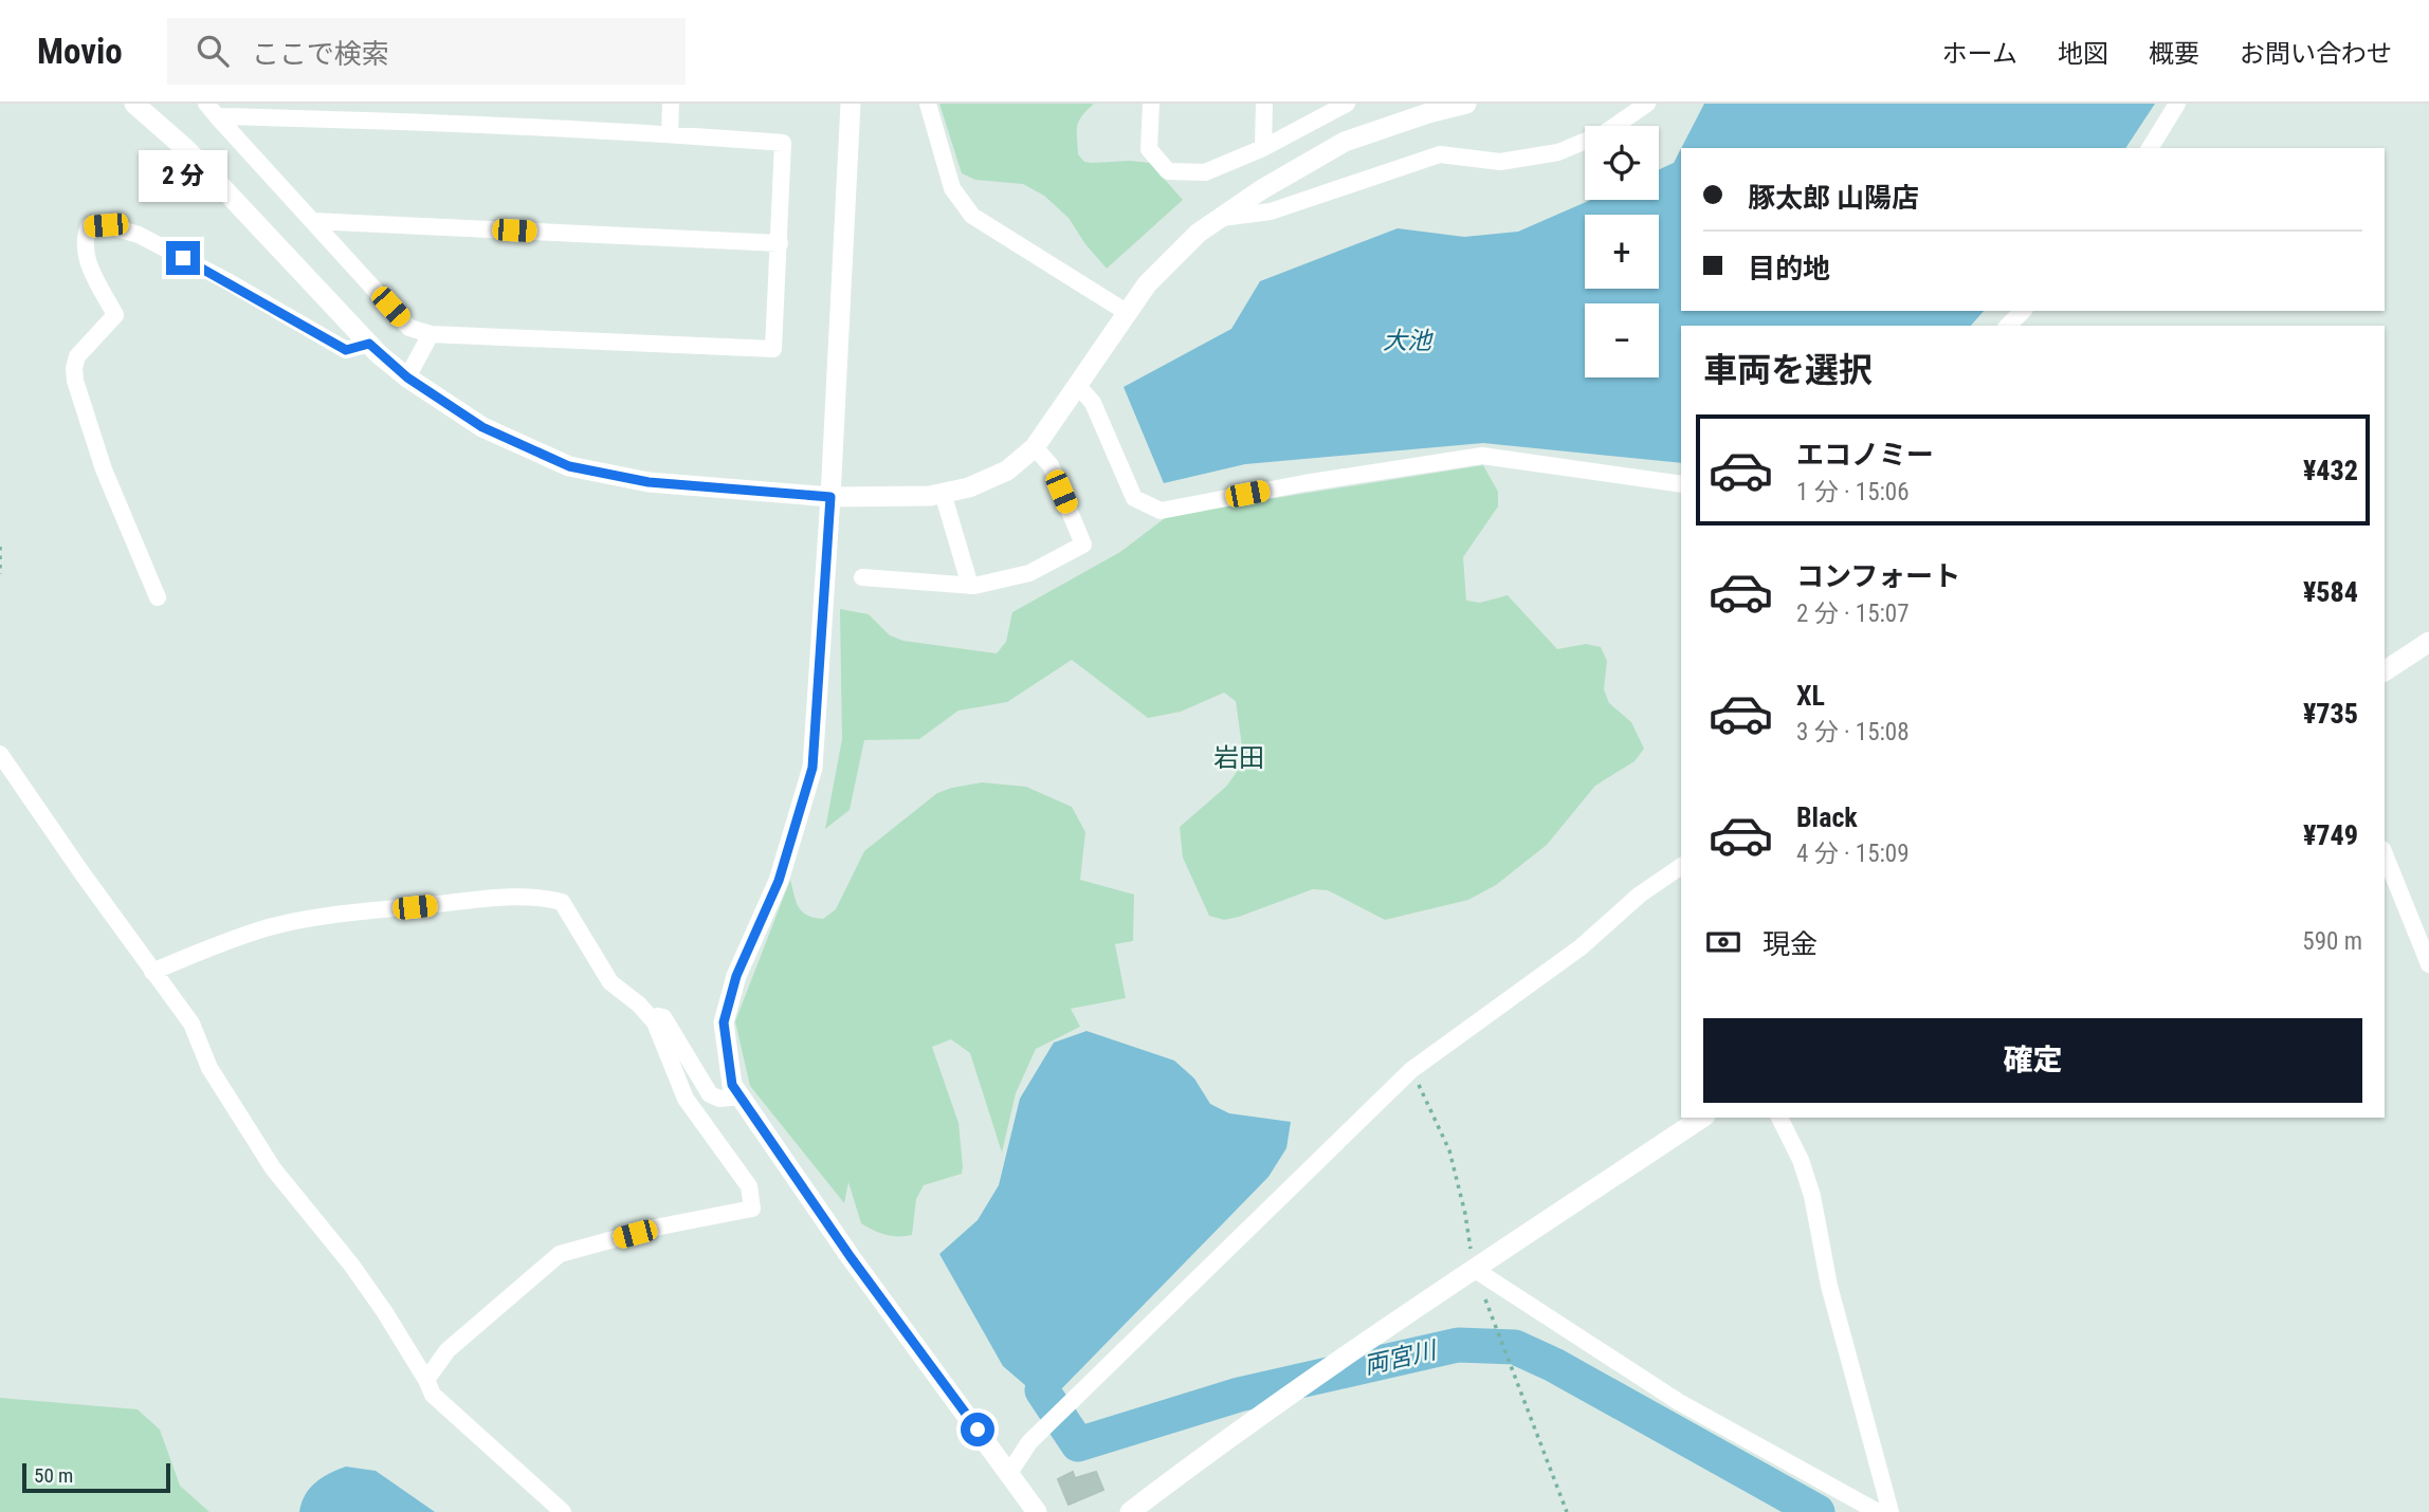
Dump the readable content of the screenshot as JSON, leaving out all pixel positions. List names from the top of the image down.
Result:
{
  "districts": ["岩田"],
  "water": ["大池", "両宮川"],
  "scale_bar": "50 m",
  "page": {
    "header": "Movio",
    "search": "ここで検索",
    "nav": [
      "ホーム",
      "地図",
      "概要",
      "お問い合わせ"
    ],
    "map_buttons": ["+", "−"],
    "banner": ["豚太郎 山陽店", "目的地"],
    "bubble": "2 分",
    "heading": "車両を選択",
    "list": [
      {
        "name": "エコノミー",
        "note": "1 分 · 15:06",
        "value": "¥432"
      },
      {
        "name": "コンフォート",
        "note": "2 分 · 15:07",
        "value": "¥584"
      },
      {
        "name": "XL",
        "note": "3 分 · 15:08",
        "value": "¥735"
      },
      {
        "name": "Black",
        "note": "4 分 · 15:09",
        "value": "¥749"
      }
    ],
    "pay": ["現金", "590 m"],
    "buttons": "確定",
    "scale": "50 m"
  }
}
